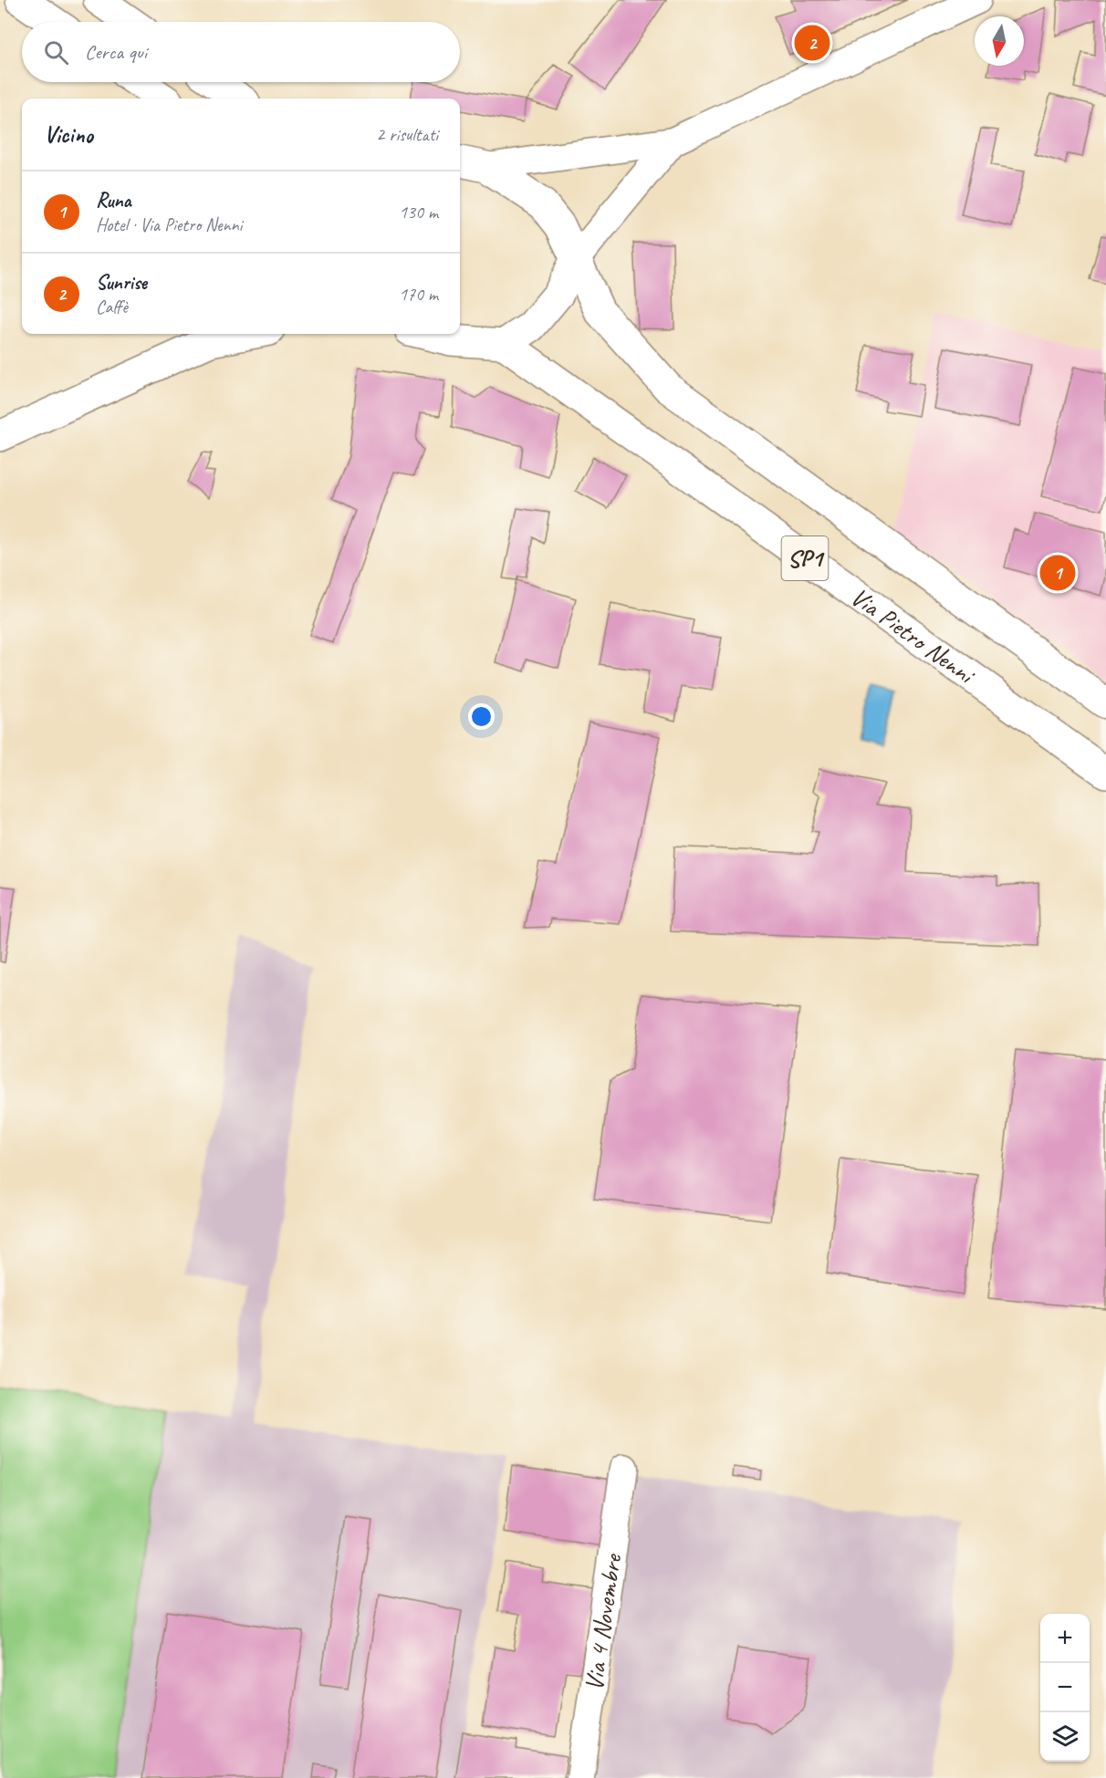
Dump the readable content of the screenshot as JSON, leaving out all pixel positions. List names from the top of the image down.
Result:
{
  "streets": {
    "main road": ["SP1", "Via Pietro Nenni"],
    "street": ["Via 4 Novembre"]
  },
  "north": "bottom",
  "page": {
    "search": "Cerca qui",
    "pins": ["2", "1"],
    "heading": ["Vicino", "2 risultati"],
    "list": [
      {
        "mark": "1",
        "name": "Runa",
        "note": "Hotel · Via Pietro Nenni",
        "value": "130 m"
      },
      {
        "mark": "2",
        "name": "Sunrise",
        "note": "Caffè",
        "value": "170 m"
      }
    ],
    "map_buttons": ["+", "−"]
  }
}
